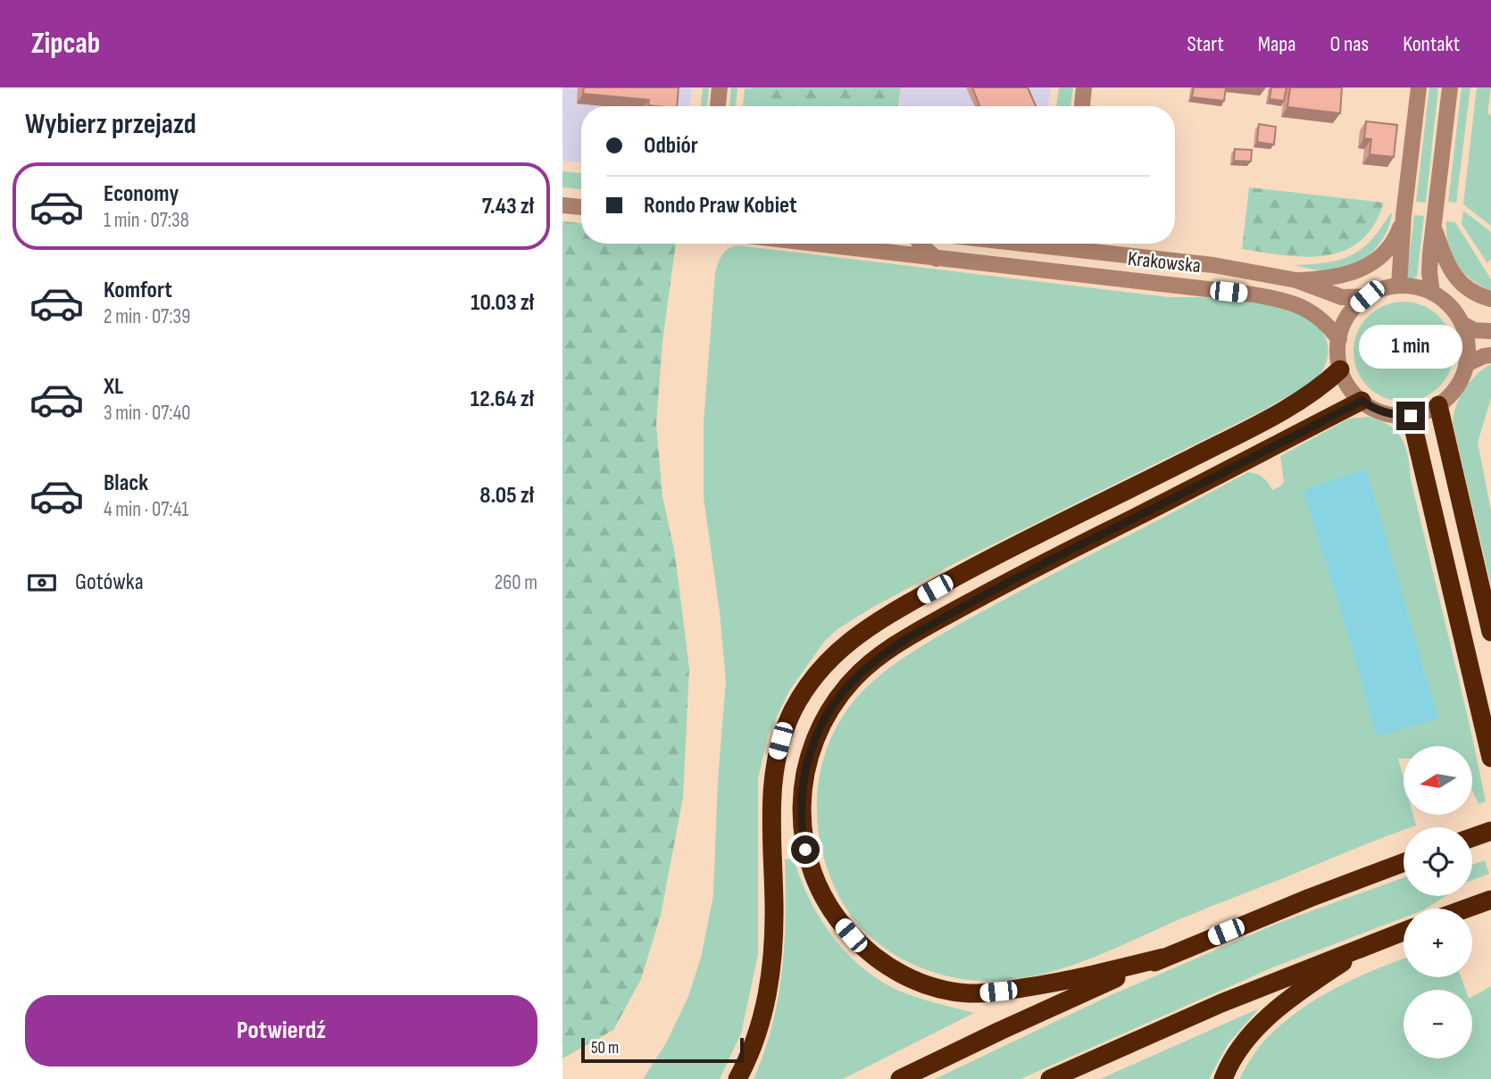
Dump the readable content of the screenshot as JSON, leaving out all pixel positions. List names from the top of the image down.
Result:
{
  "streets": {
    "street": ["Krakowska"]
  },
  "scale_bar": "50 m",
  "north": "left",
  "page": {
    "header": "Zipcab",
    "nav": [
      "Start",
      "Mapa",
      "O nas",
      "Kontakt"
    ],
    "heading": "Wybierz przejazd",
    "banner": ["Odbiór", "Rondo Praw Kobiet"],
    "list": [
      {
        "name": "Economy",
        "note": "1 min · 07:38",
        "value": "7.43 zł"
      },
      {
        "name": "Komfort",
        "note": "2 min · 07:39",
        "value": "10.03 zł"
      },
      {
        "name": "XL",
        "note": "3 min · 07:40",
        "value": "12.64 zł"
      },
      {
        "name": "Black",
        "note": "4 min · 07:41",
        "value": "8.05 zł"
      }
    ],
    "bubble": "1 min",
    "pay": ["Gotówka", "260 m"],
    "map_buttons": ["+", "−"],
    "buttons": "Potwierdź",
    "scale": "50 m"
  }
}
